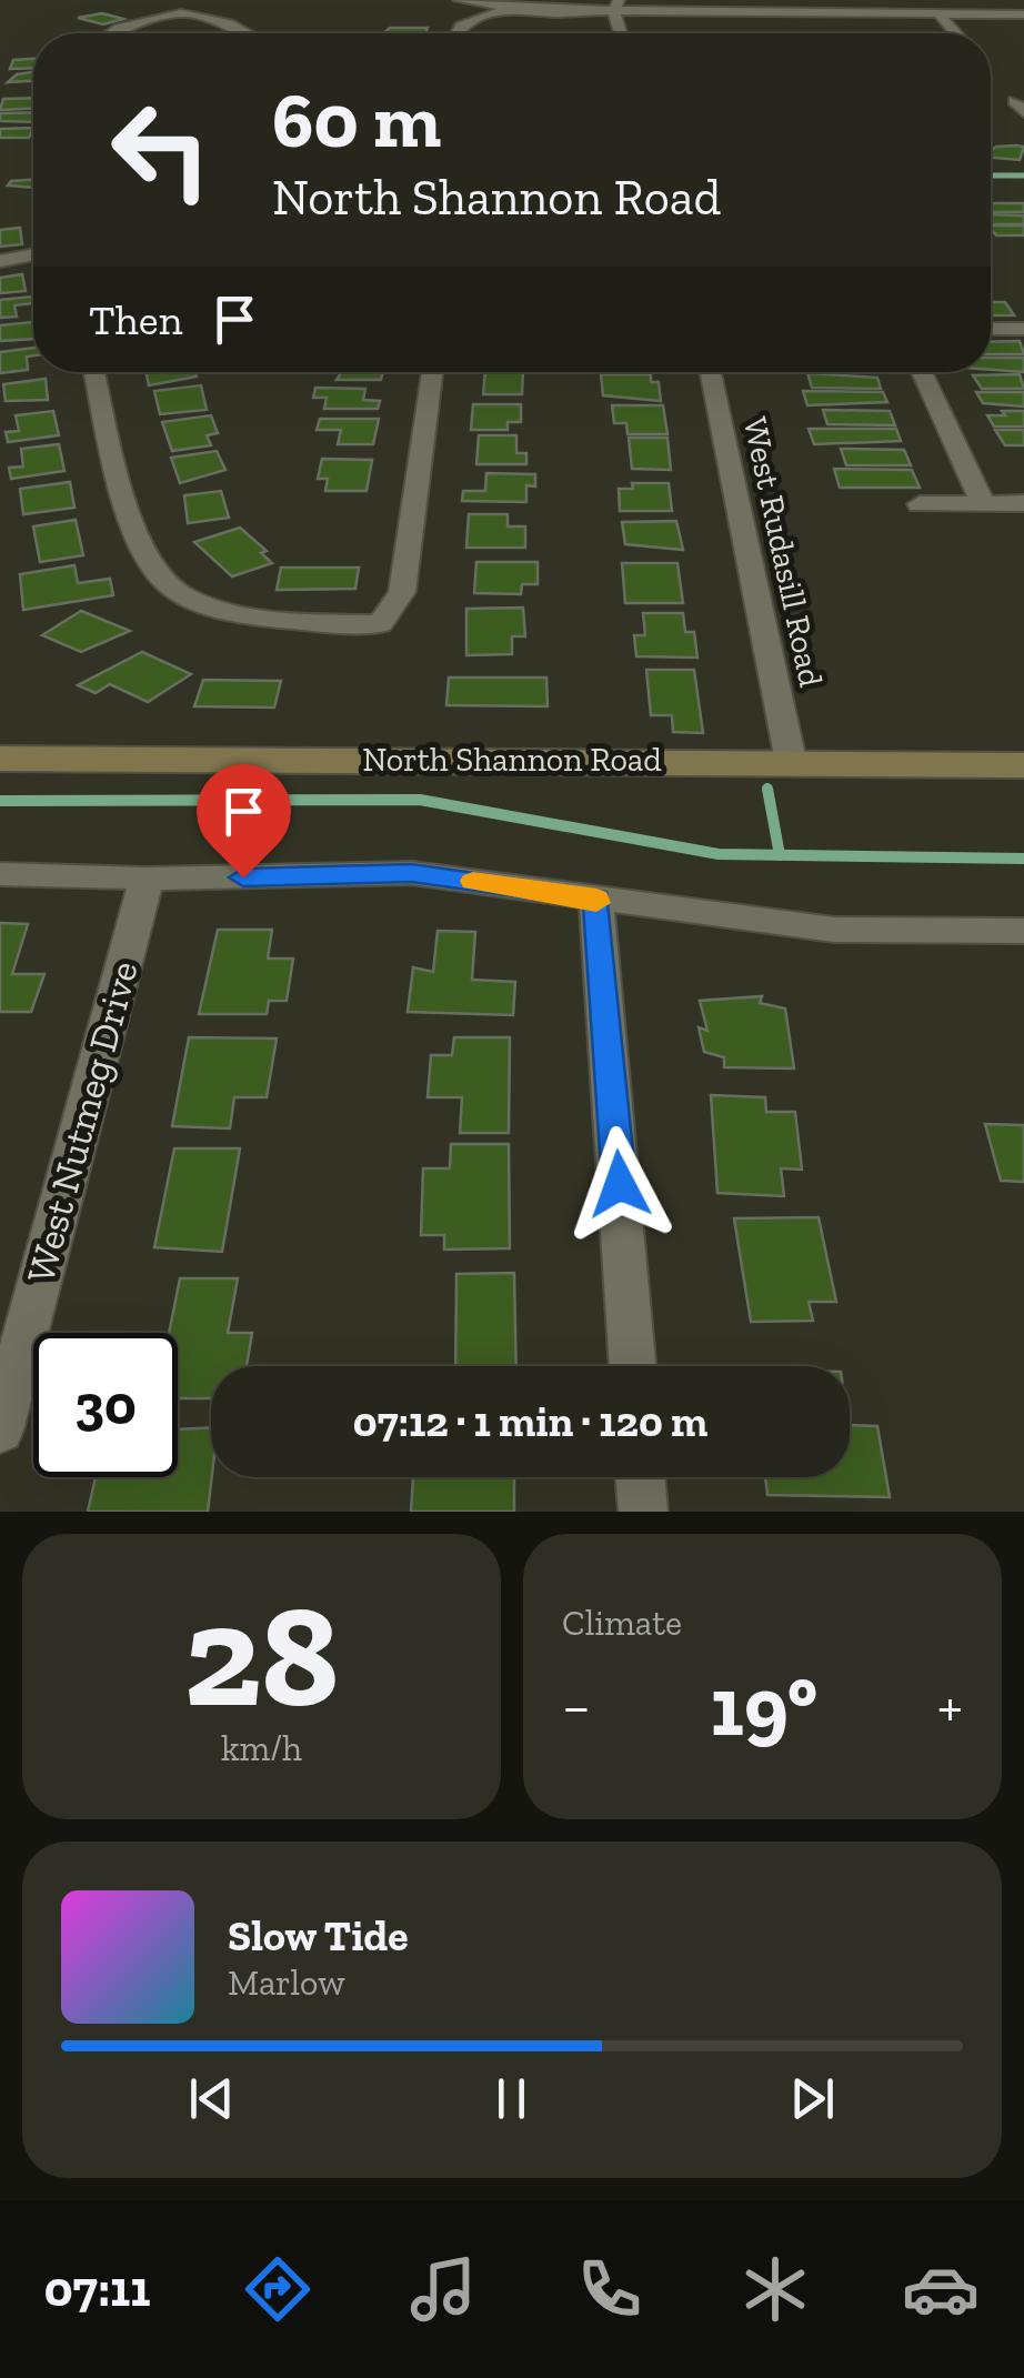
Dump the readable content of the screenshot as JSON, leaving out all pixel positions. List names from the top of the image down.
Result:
{
  "streets": {
    "street": ["West Rudasill Road", "North Shannon Road", "West Nutmeg Drive"]
  },
  "crossings": [
    ["West Rudasill Road", "North Shannon Road"]
  ],
  "page": {
    "turn": ["60 m", "North Shannon Road"],
    "then": "Then",
    "limit": "30",
    "trip": "07:12 · 1 min · 120 m",
    "tile": [
      ["28", "km/h"],
      "Climate"
    ],
    "heat": ["−", "19°", "+"],
    "song": ["Slow Tide", "Marlow"],
    "tabs": "07:11"
  }
}
